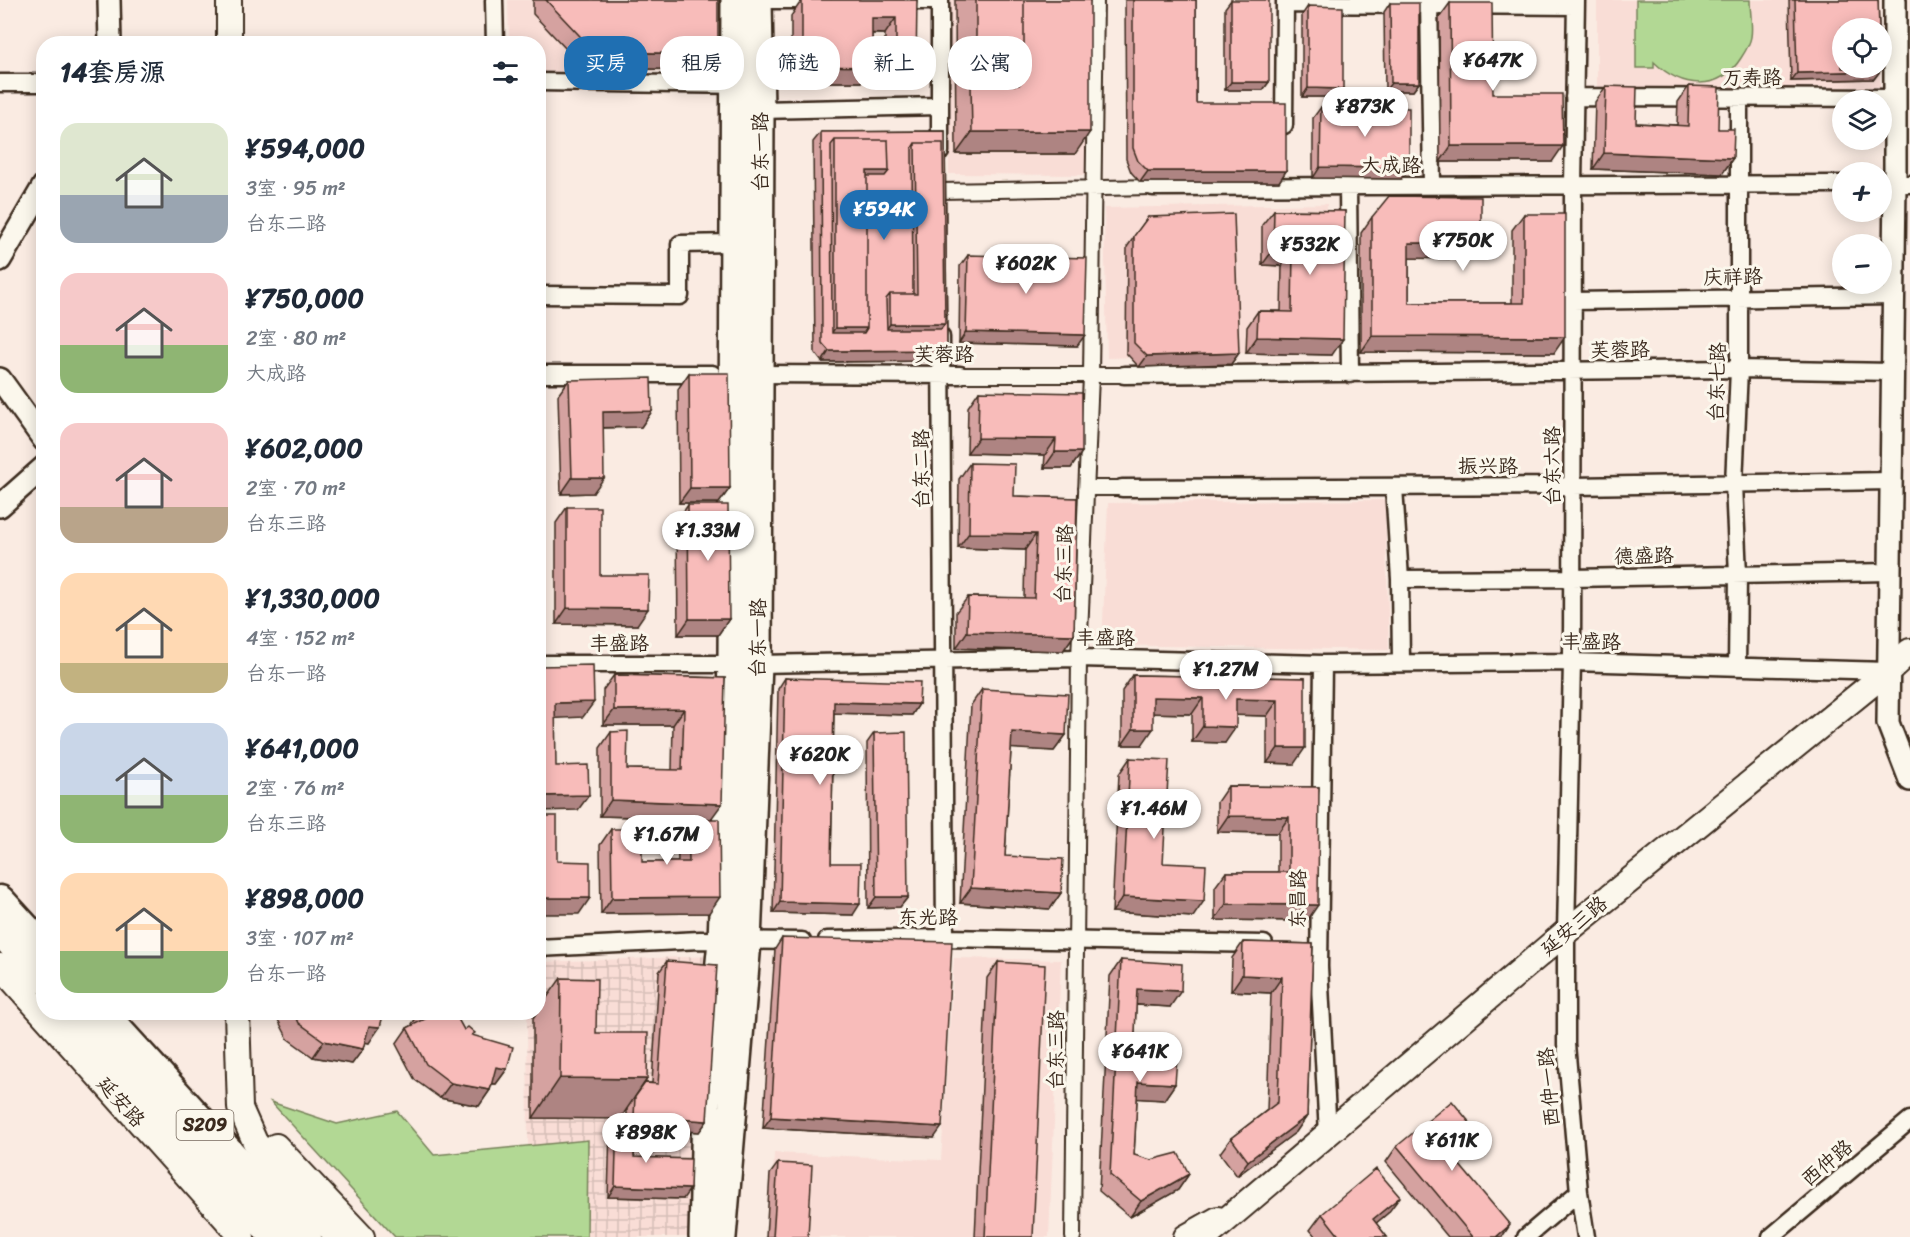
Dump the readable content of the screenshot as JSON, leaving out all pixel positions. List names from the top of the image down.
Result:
{
  "streets": {
    "highway": ["S209"],
    "main road": ["台东一路", "延安三路", "延安路"],
    "street": [
      "万寿路",
      "大成路",
      "庆祥路",
      "芙蓉路",
      "台东七路",
      "振兴路",
      "台东六路",
      "台东二路",
      "德盛路",
      "台东三路",
      "丰盛路",
      "东昌路",
      "东光路",
      "西仲一路",
      "西仲路"
    ]
  },
  "crossings": [
    ["万寿路", "台东七路"],
    ["万寿路", "台东六路"],
    ["台东一路", "芙蓉路"],
    ["台东一路", "丰盛路"],
    ["台东一路", "东光路"],
    ["大成路", "台东七路"],
    ["大成路", "台东六路"],
    ["大成路", "台东三路"],
    ["庆祥路", "台东七路"],
    ["庆祥路", "台东六路"],
    ["芙蓉路", "台东七路"],
    ["芙蓉路", "台东六路"],
    ["芙蓉路", "台东二路"],
    ["芙蓉路", "台东三路"],
    ["台东七路", "振兴路"],
    ["台东七路", "德盛路"],
    ["台东七路", "丰盛路"],
    ["振兴路", "台东六路"],
    ["振兴路", "台东三路"],
    ["台东六路", "德盛路"],
    ["台东六路", "丰盛路"],
    ["台东六路", "延安三路"],
    ["台东六路", "西仲一路"],
    ["台东二路", "丰盛路"],
    ["台东二路", "东光路"],
    ["台东三路", "丰盛路"],
    ["台东三路", "东光路"],
    ["丰盛路", "东昌路"],
    ["丰盛路", "延安三路"],
    ["东昌路", "延安三路"],
    ["延安三路", "西仲一路"]
  ],
  "page": {
    "map_buttons": ["+", "−"],
    "chip": [
      "买房",
      "租房",
      "筛选",
      "新上",
      "公寓"
    ],
    "heading": "14套房源",
    "price": [
      "¥647K",
      "¥873K",
      "¥594K",
      "¥750K",
      "¥532K",
      "¥602K",
      "¥1.33M",
      "¥1.27M",
      "¥620K",
      "¥1.46M",
      "¥1.67M",
      "¥641K",
      "¥898K",
      "¥611K"
    ],
    "list": [
      {
        "name": "¥594,000",
        "note": "3室 · 95 m² · 台东二路"
      },
      {
        "name": "¥750,000",
        "note": "2室 · 80 m² · 大成路"
      },
      {
        "name": "¥602,000",
        "note": "2室 · 70 m² · 台东三路"
      },
      {
        "name": "¥1,330,000",
        "note": "4室 · 152 m² · 台东一路"
      },
      {
        "name": "¥641,000",
        "note": "2室 · 76 m² · 台东三路"
      },
      {
        "name": "¥898,000",
        "note": "3室 · 107 m² · 台东一路"
      }
    ]
  }
}
